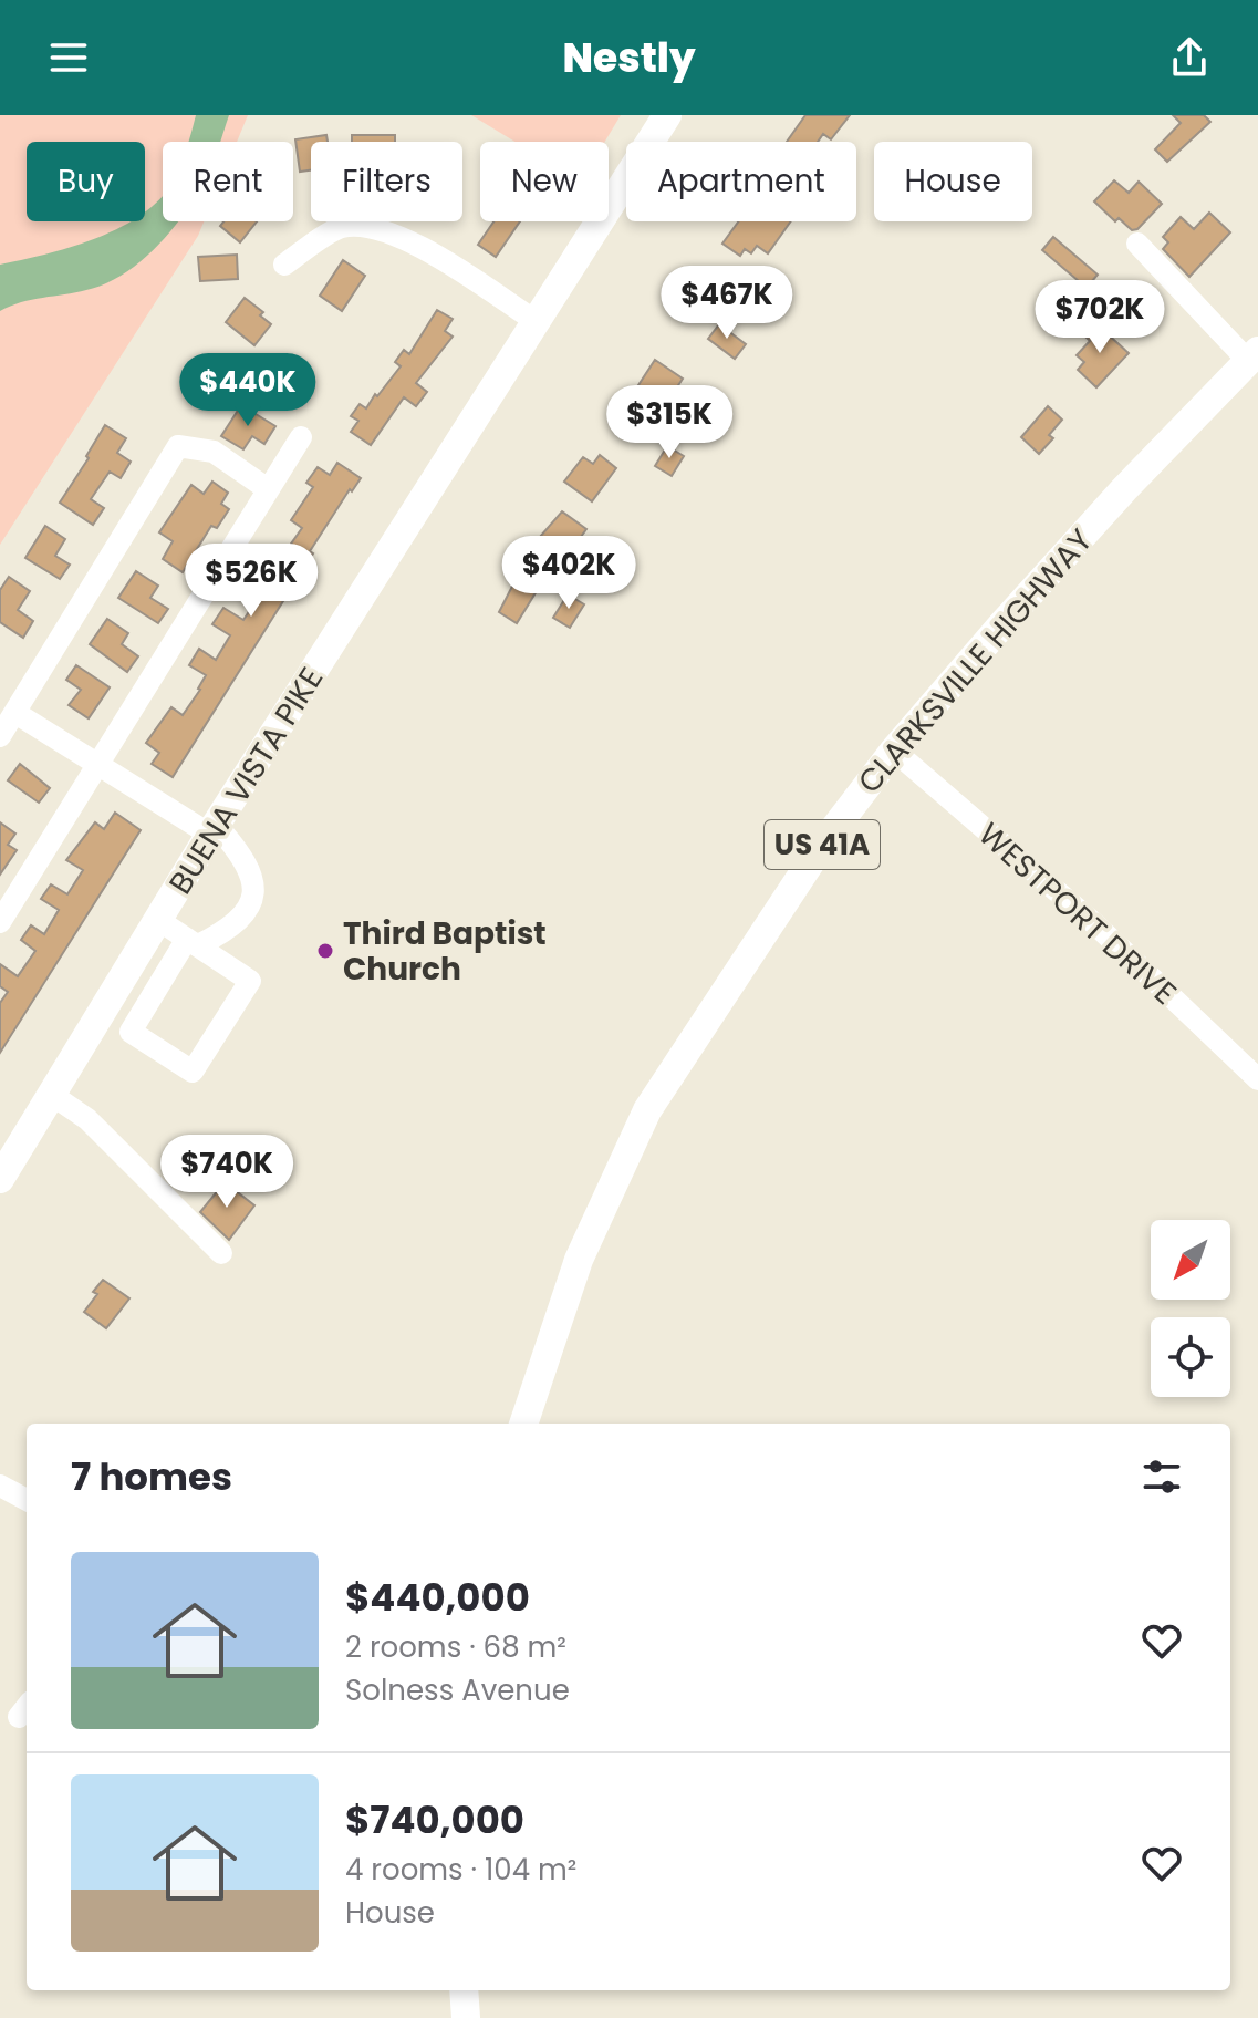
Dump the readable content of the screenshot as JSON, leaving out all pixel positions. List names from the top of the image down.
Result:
{
  "streets": {
    "main road": ["CLARKSVILLE HIGHWAY", "BUENA VISTA PIKE", "US 41A"],
    "street": ["WESTPORT DRIVE"]
  },
  "crossings": [
    ["CLARKSVILLE HIGHWAY", "WESTPORT DRIVE"]
  ],
  "places": ["Third Baptist Church"],
  "north": "bottom left",
  "page": {
    "header": "Nestly",
    "chip": [
      "Buy",
      "Rent",
      "Filters",
      "New",
      "Apartment",
      "House"
    ],
    "price": [
      "$467K",
      "$702K",
      "$440K",
      "$315K",
      "$402K",
      "$526K",
      "$740K"
    ],
    "heading": "7 homes",
    "list": [
      {
        "name": "$440,000",
        "note": "2 rooms · 68 m² · Solness Avenue"
      },
      {
        "name": "$740,000",
        "note": "4 rooms · 104 m² · House"
      }
    ]
  }
}
